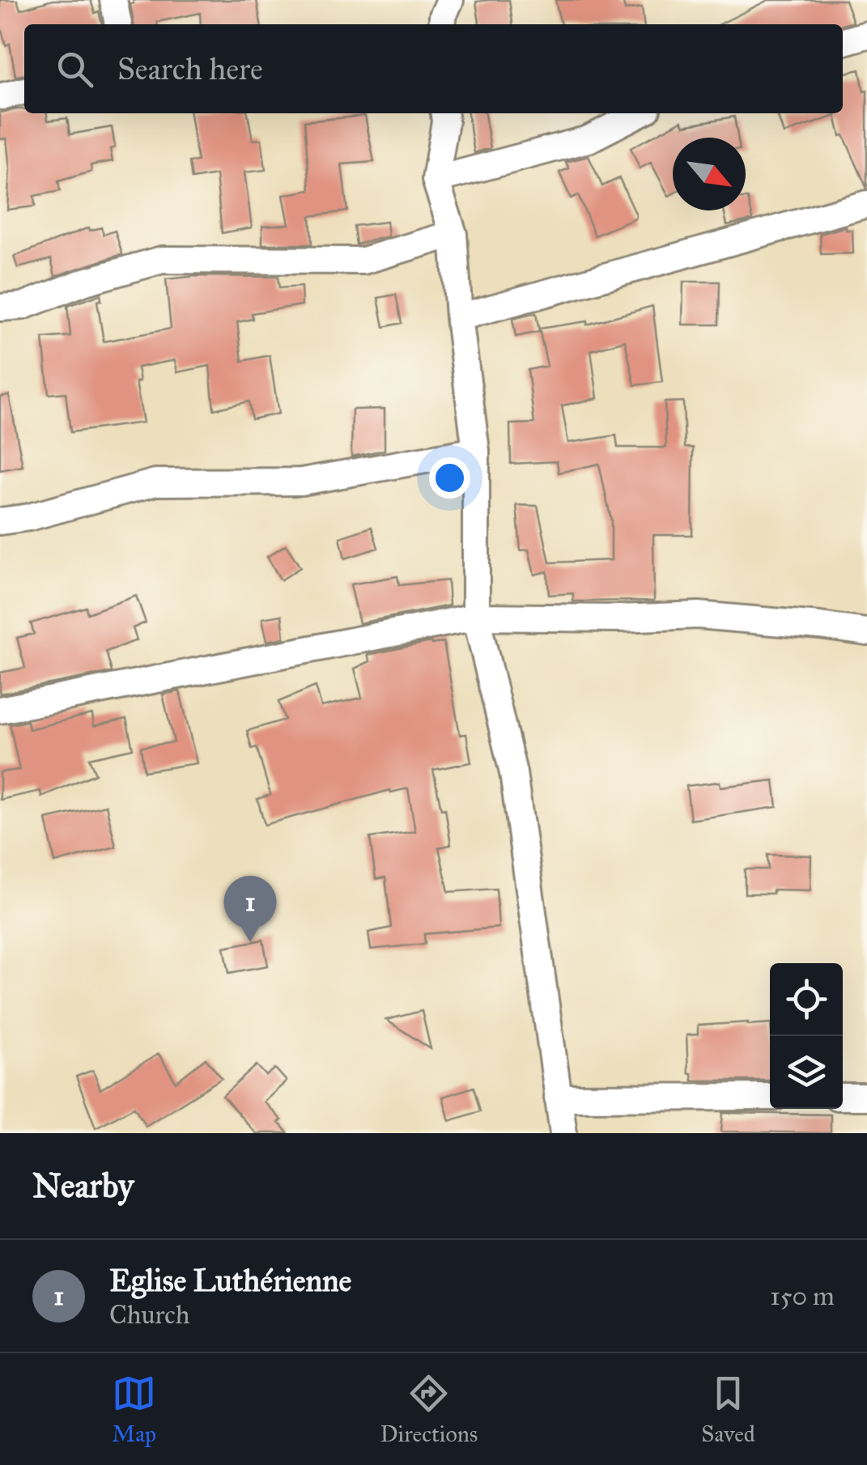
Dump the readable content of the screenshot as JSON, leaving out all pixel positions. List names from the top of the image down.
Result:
{
  "north": "bottom right",
  "page": {
    "search": "Search here",
    "pins": "1",
    "heading": "Nearby",
    "list": [
      {
        "mark": "1",
        "name": "Eglise Luthérienne",
        "note": "Church",
        "value": "150 m"
      }
    ],
    "nav": ["Map", "Directions", "Saved"]
  }
}
